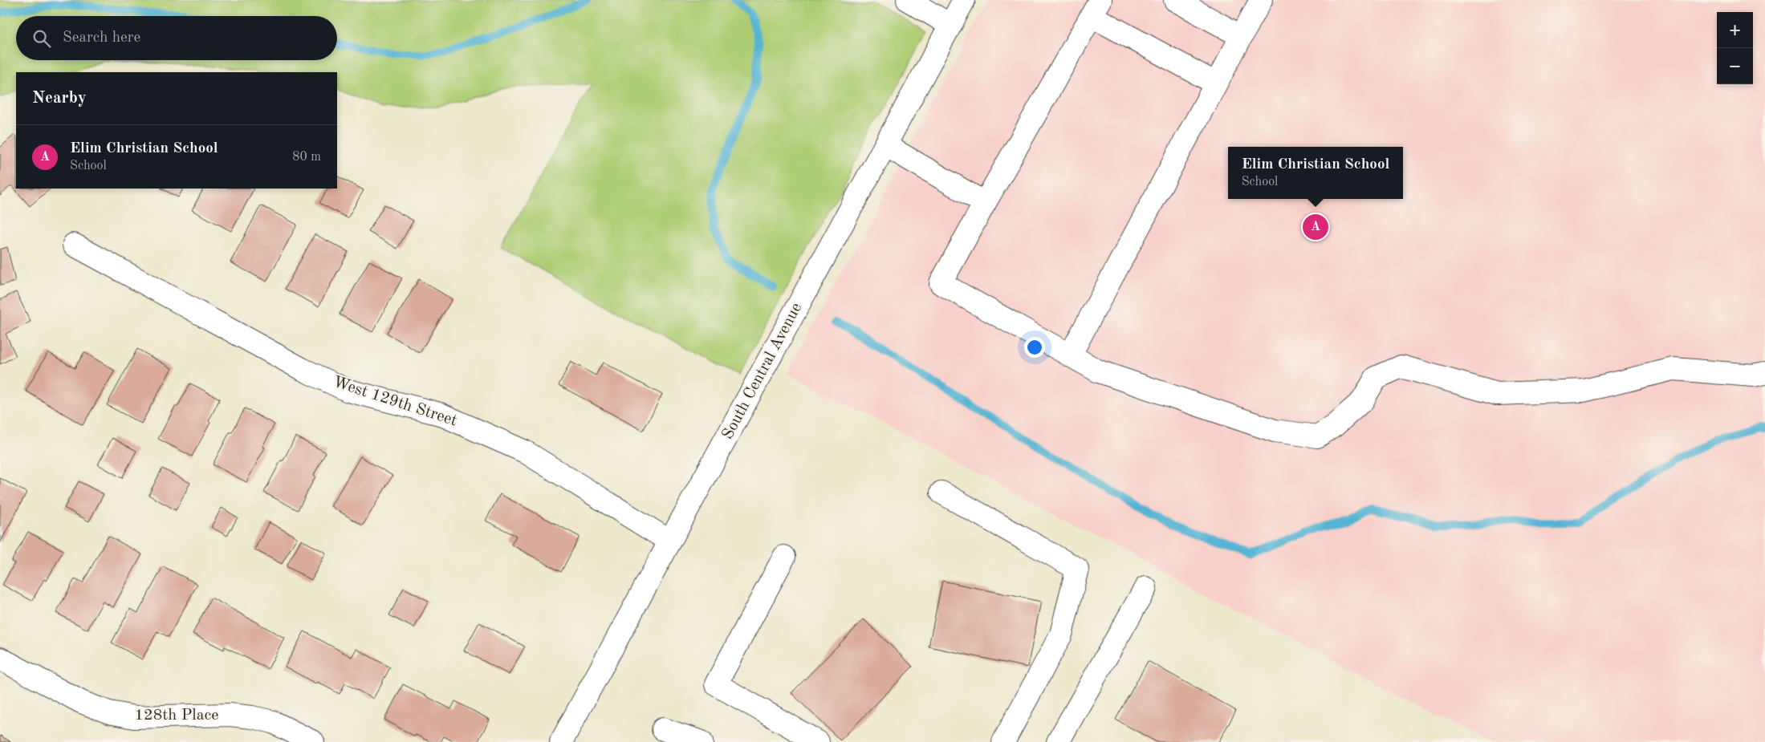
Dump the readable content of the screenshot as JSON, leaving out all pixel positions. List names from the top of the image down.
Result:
{
  "streets": {
    "street": ["South Central Avenue", "West 129th Street", "128th Place"]
  },
  "crossings": [
    ["South Central Avenue", "West 129th Street"]
  ],
  "page": {
    "map_buttons": ["+", "−"],
    "search": "Search here",
    "heading": "Nearby",
    "list": [
      {
        "mark": "A",
        "name": "Elim Christian School",
        "note": "School",
        "value": "80 m"
      }
    ],
    "popup": ["Elim Christian School", "School"],
    "pins": "A"
  }
}
